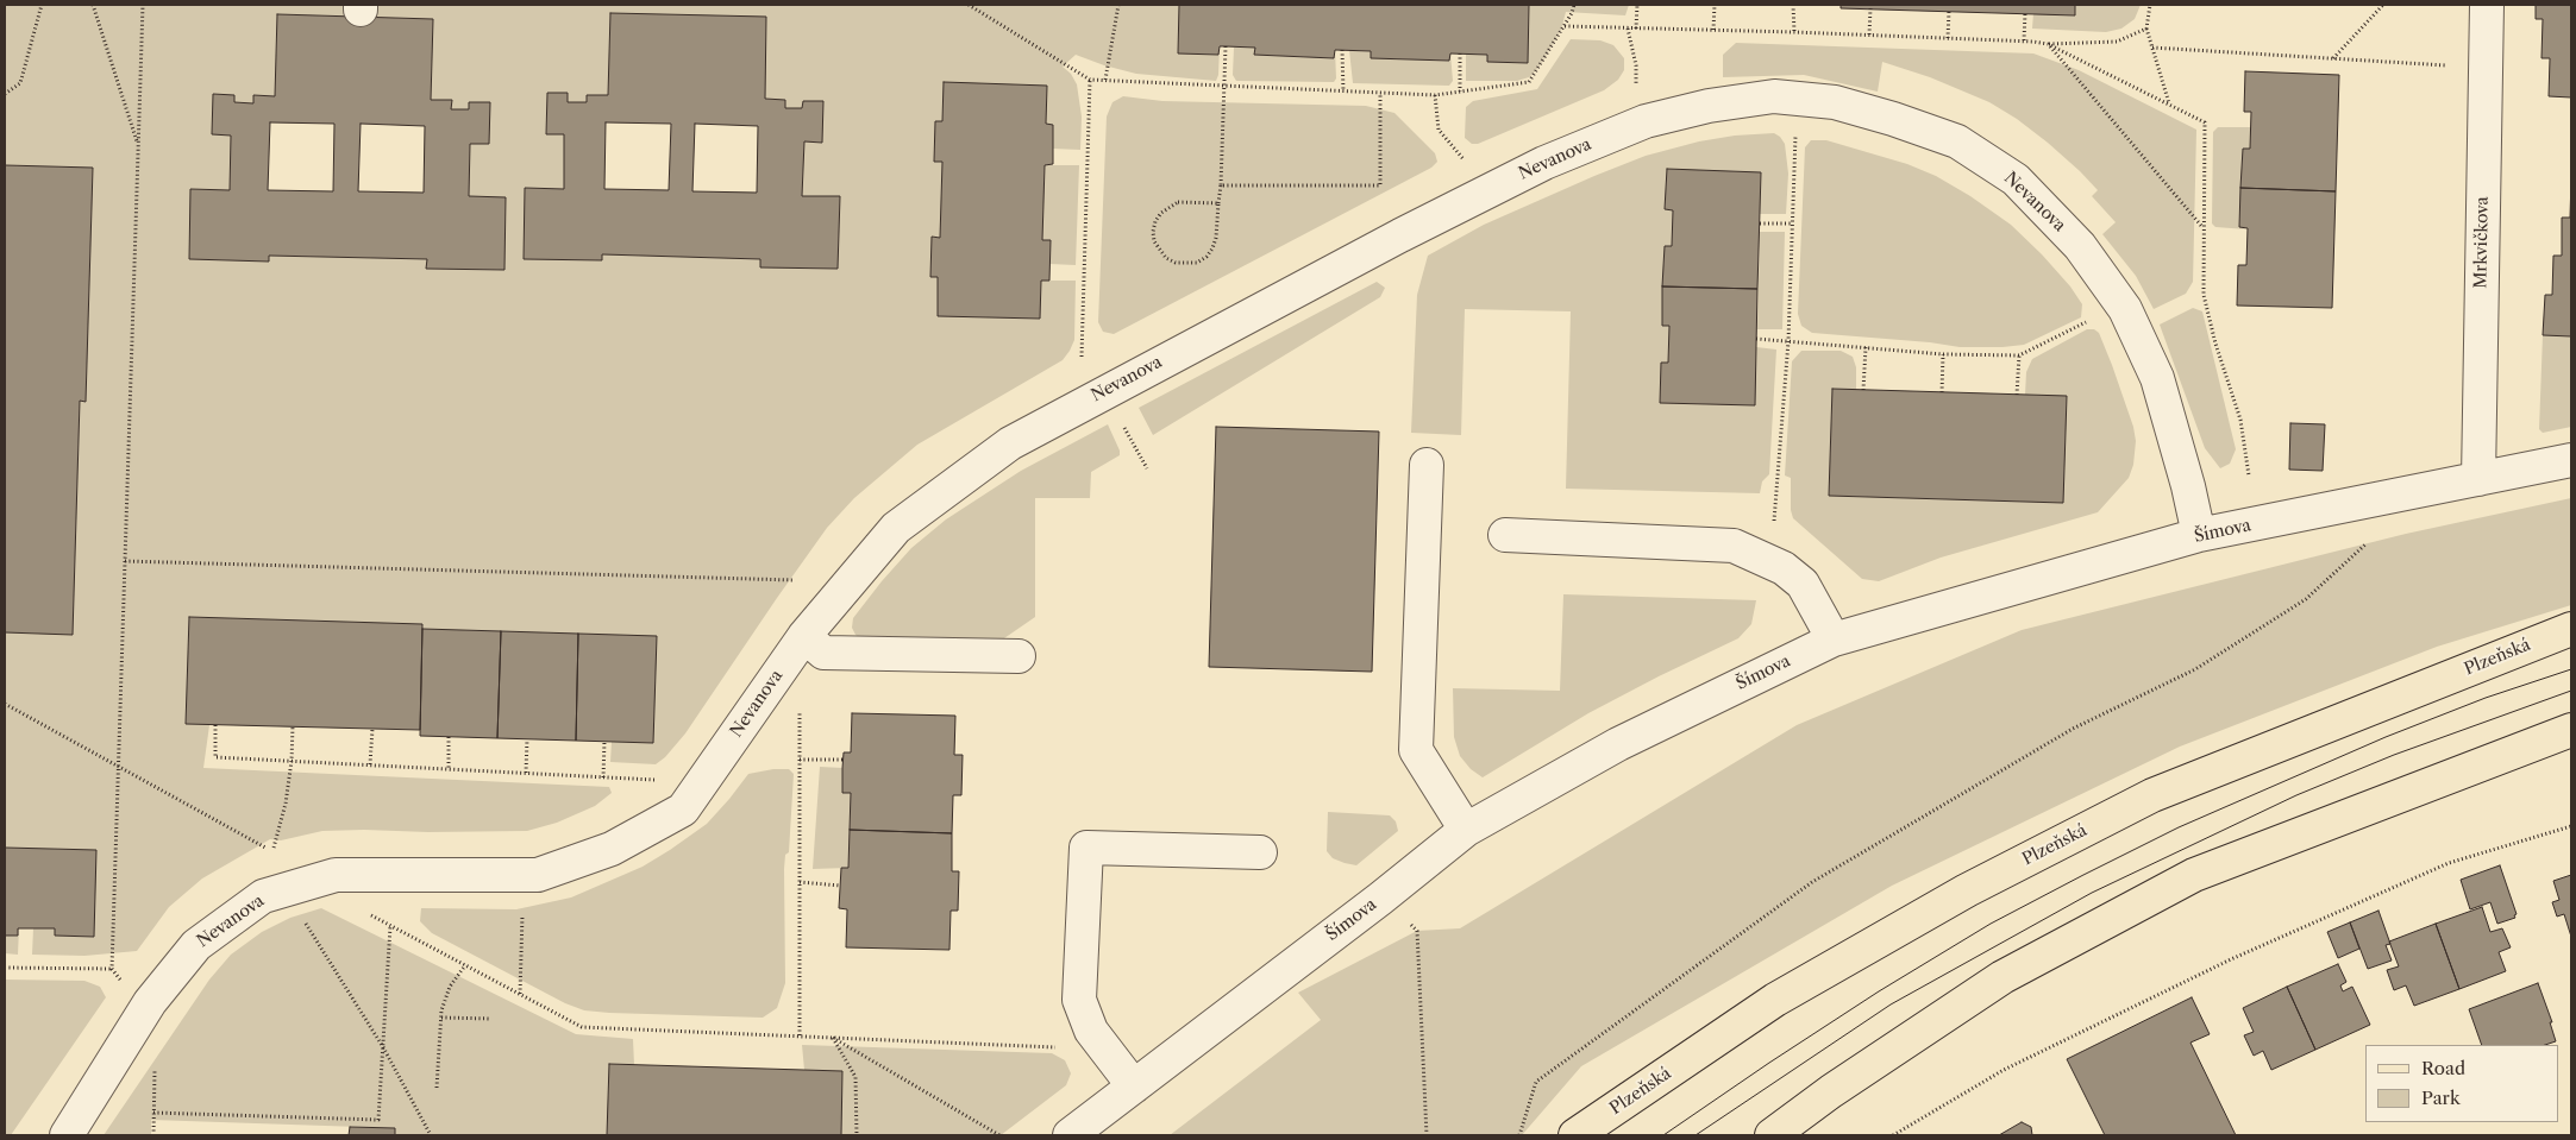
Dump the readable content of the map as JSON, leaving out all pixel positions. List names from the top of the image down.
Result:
{
  "streets": {
    "main road": ["Plzeňská"],
    "street": ["Nevanova", "Mrkvičkova", "Šímova"]
  },
  "crossings": [
    ["Nevanova", "Šímova"],
    ["Mrkvičkova", "Šímova"]
  ],
  "legend": ["Road", "Park"]
}
